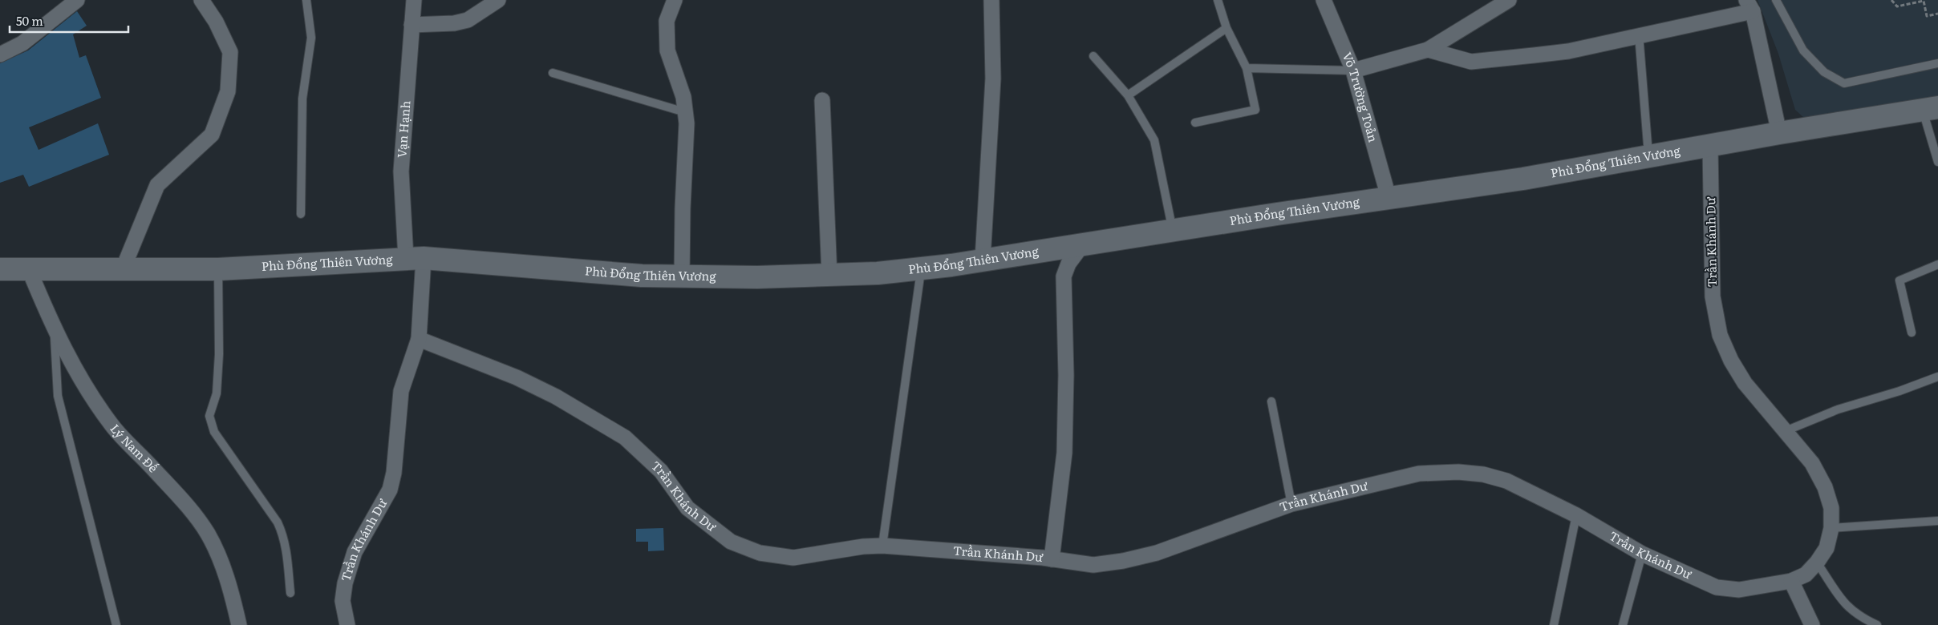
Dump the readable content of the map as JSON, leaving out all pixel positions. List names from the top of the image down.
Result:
{
  "streets": {
    "main road": ["Phù Đổng Thiên Vương"],
    "street": [
      "Võ Trường Toản",
      "Vạn Hạnh",
      "Trần Khánh Dư",
      "Lý Nam Đế"
    ]
  },
  "crossings": [
    ["Võ Trường Toản", "Phù Đổng Thiên Vương"],
    ["Vạn Hạnh", "Phù Đổng Thiên Vương"],
    ["Vạn Hạnh", "Trần Khánh Dư"],
    ["Phù Đổng Thiên Vương", "Trần Khánh Dư"],
    ["Phù Đổng Thiên Vương", "Lý Nam Đế"]
  ],
  "scale_bar": "50 m"
}
